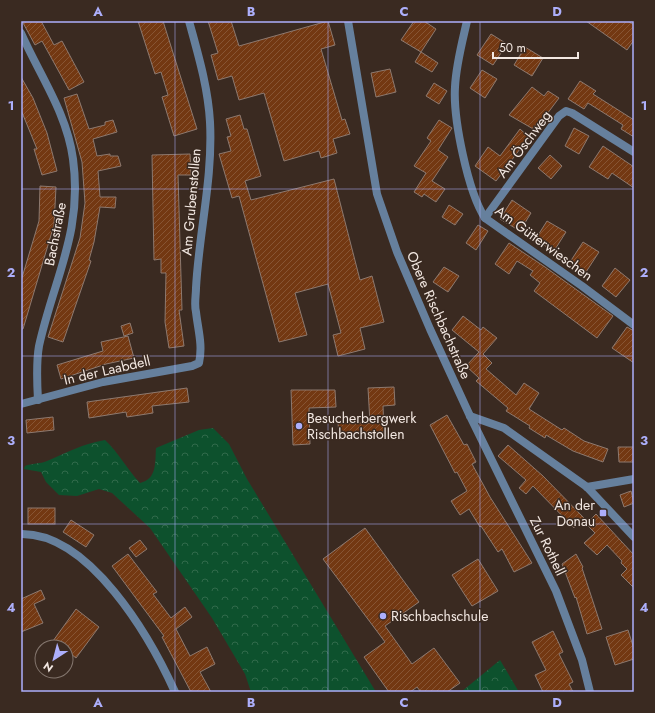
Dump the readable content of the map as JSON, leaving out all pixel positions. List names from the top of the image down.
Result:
{
  "streets": {
    "street": [
      "Am Öschweg",
      "Am Grubenstollen",
      "Bachstraße",
      "Am Gütterwieschen",
      "Obere Rischbachstraße",
      "In der Laabdell",
      "Zur Rothell"
    ]
  },
  "crossings": [
    ["Am Öschweg", "Am Gütterwieschen"],
    ["Am Grubenstollen", "In der Laabdell"],
    ["Bachstraße", "In der Laabdell"],
    ["Obere Rischbachstraße", "Zur Rothell"]
  ],
  "places": {
    "other": ["Besucherbergwerk Rischbachstollen", "Rischbachschule"],
    "transit": ["An der Donau"]
  },
  "scale_bar": "50 m",
  "north": "bottom left",
  "grid": {
    "columns": [
      "A",
      "B",
      "C",
      "D"
    ],
    "rows": [
      "1",
      "2",
      "3",
      "4"
    ]
  }
}
